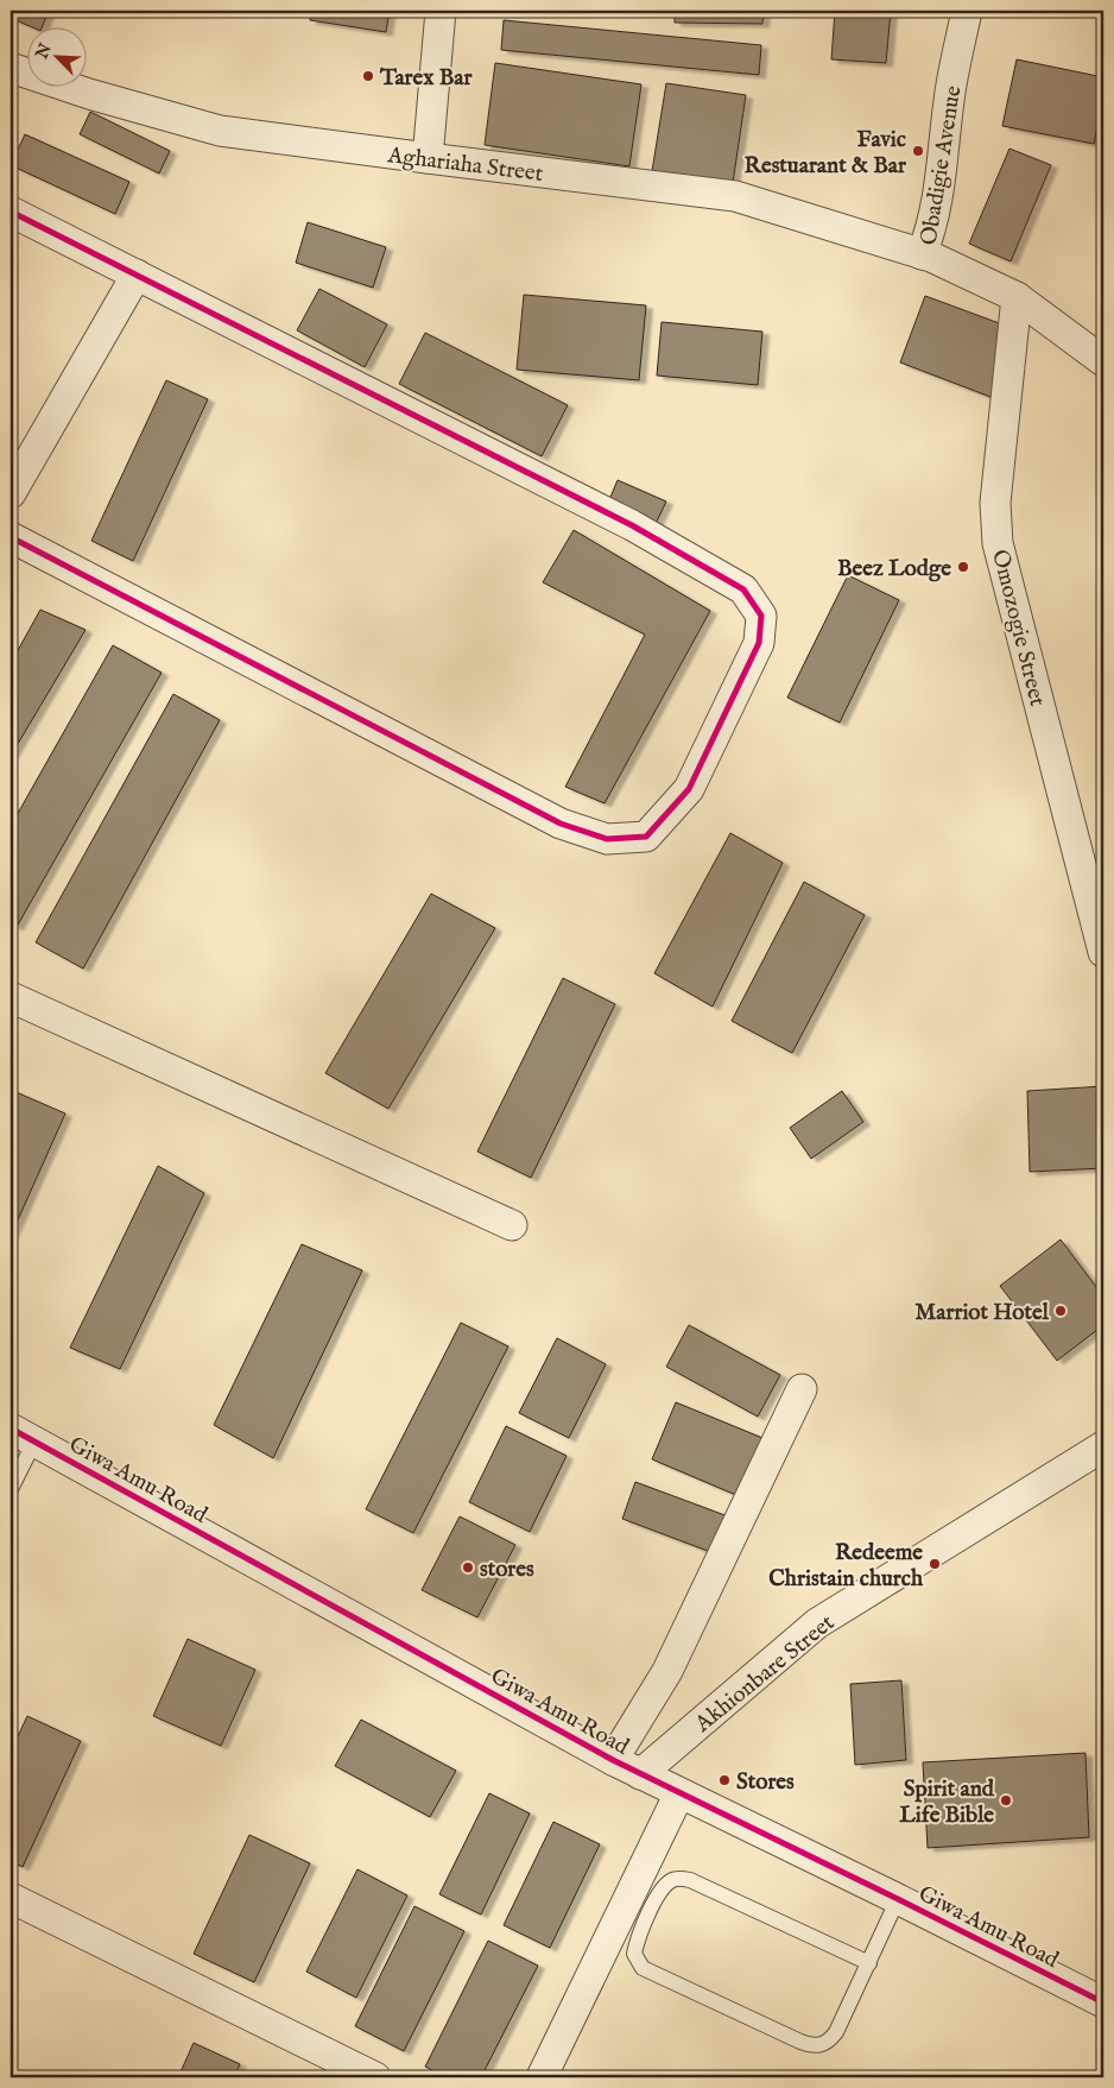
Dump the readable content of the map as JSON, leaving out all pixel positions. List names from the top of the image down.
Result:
{
  "streets": {
    "street": [
      "Aghariaha Street",
      "Obadigie Avenue",
      "Omozogie Street",
      "Giwa Amu Road",
      "Akhionbare Street"
    ]
  },
  "crossings": [
    ["Aghariaha Street", "Obadigie Avenue"],
    ["Obadigie Avenue", "Omozogie Street"],
    ["Giwa Amu Road", "Akhionbare Street"]
  ],
  "places": [
    "Tarex Bar",
    "Favic Restuarant & Bar",
    "Beez Lodge",
    "Marriot Hotel",
    "Redeeme Christain church",
    "stores",
    "Stores",
    "Spirit and Life Bible"
  ],
  "north": "top left"
}
